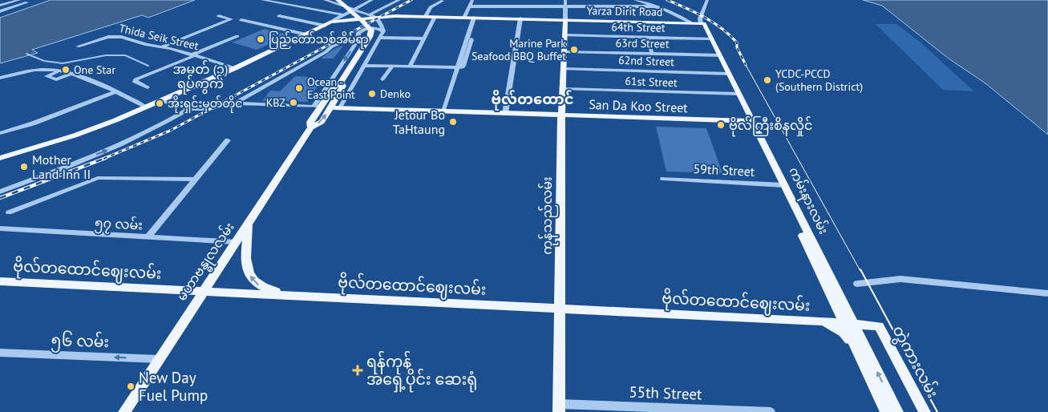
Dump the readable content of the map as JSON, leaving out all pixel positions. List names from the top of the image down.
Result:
{
  "streets": {
    "main road": [
      "Yarza Dirit Road",
      "San Da Koo Street",
      "ကမ်းနားလမ်း",
      "ကုန်သည်လမ်း",
      "မဟာဗန္ဓုလလမ်း",
      "ဗိုလ်တထောင်ဈေးလမ်း",
      "တွဲကားလမ်း"
    ],
    "street": [
      "64th Street",
      "Thida Seik Street",
      "63rd Street",
      "62nd Street",
      "61st Street",
      "59th Street",
      "၅၇ လမ်း",
      "၅၆ လမ်း",
      "55th Street"
    ]
  },
  "crossings": [
    ["Yarza Dirit Road", "ကမ်းနားလမ်း"],
    ["Yarza Dirit Road", "ကုန်သည်လမ်း"],
    ["64th Street", "ကမ်းနားလမ်း"],
    ["64th Street", "ကုန်သည်လမ်း"],
    ["63rd Street", "ကမ်းနားလမ်း"],
    ["63rd Street", "ကုန်သည်လမ်း"],
    ["62nd Street", "ကမ်းနားလမ်း"],
    ["62nd Street", "ကုန်သည်လမ်း"],
    ["61st Street", "ကမ်းနားလမ်း"],
    ["61st Street", "ကုန်သည်လမ်း"],
    ["San Da Koo Street", "ကမ်းနားလမ်း"],
    ["San Da Koo Street", "ကုန်သည်လမ်း"],
    ["San Da Koo Street", "မဟာဗန္ဓုလလမ်း"],
    ["59th Street", "ကမ်းနားလမ်း"],
    ["ကမ်းနားလမ်း", "ဗိုလ်တထောင်ဈေးလမ်း"],
    ["ကုန်သည်လမ်း", "ဗိုလ်တထောင်ဈေးလမ်း"],
    ["ကုန်သည်လမ်း", "55th Street"],
    ["၅၇ လမ်း", "မဟာဗန္ဓုလလမ်း"],
    ["မဟာဗန္ဓုလလမ်း", "ဗိုလ်တထောင်ဈေးလမ်း"],
    ["မဟာဗန္ဓုလလမ်း", "၅၆ လမ်း"],
    ["ဗိုလ်တထောင်ဈေးလမ်း", "တွဲကားလမ်း"]
  ],
  "one_way": ["၅၆ လမ်း"],
  "districts": ["အမှတ် (၃) ရပ်ကွက်", "ဗိုလ်တထောင်"],
  "places": {
    "other": [
      "ပြည်တော်သစ်အိမ််ရာ",
      "Marine Park Seafood BBQ Buffet",
      "One Star",
      "YCDC-PCCD (Southern District)",
      "Ocean - East Point",
      "Denko",
      "KBZ",
      "အိုးရှင်းမှတ်တိုင",
      "Jetour Bo TaHtaung",
      "ဗိုလ်ကြီးစိနလှိုင်",
      "Mother Land Inn II",
      "New Day Fuel Pump"
    ],
    "health": ["ရန်ကုန် အရှေ့ပိုင်း ဆေးရုံ"]
  }
}
